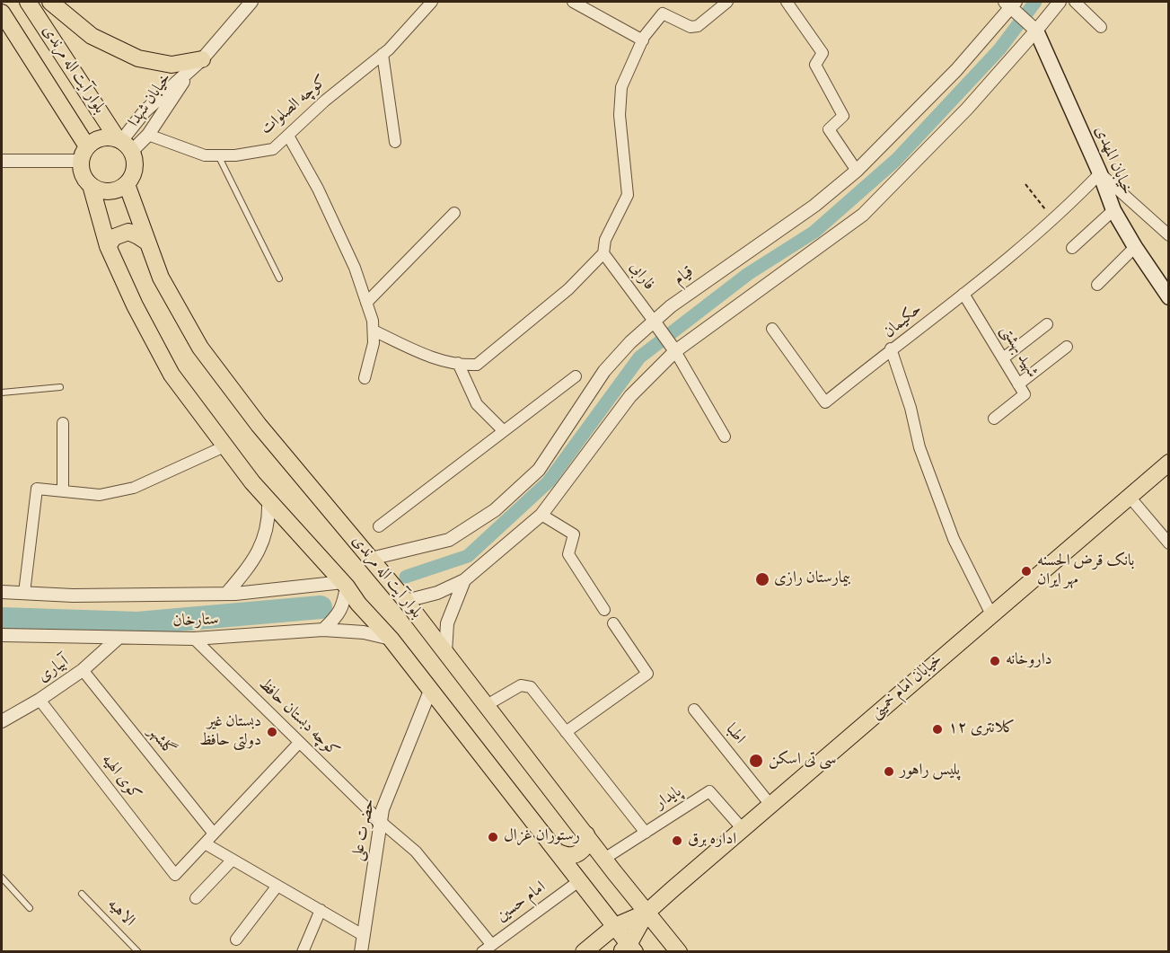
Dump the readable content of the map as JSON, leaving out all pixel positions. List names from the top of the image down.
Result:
{
  "streets": {
    "main road": ["بلوار آیت اله مرندی", "خیابان المهدی", "خیابان امام خمینی"],
    "street": [
      "خیابان شهدا",
      "کوچه الصلوات",
      "فارابی",
      "قیام",
      "حکیمان",
      "شهید بهشتی",
      "ستارخان",
      "آبیاری",
      "کوچه دبستان حافظ",
      "اطبا",
      "گلشهر",
      "کوی الهیه",
      "پایدار",
      "حضرت علی",
      "امام حسین"
    ],
    "lane": ["الاهیه"]
  },
  "crossings": [
    ["بلوار آیت اله مرندی", "خیابان شهدا"],
    ["بلوار آیت اله مرندی", "قیام"],
    ["بلوار آیت اله مرندی", "خیابان امام خمینی"],
    ["بلوار آیت اله مرندی", "پایدار"],
    ["خیابان شهدا", "کوچه الصلوات"],
    ["خیابان المهدی", "حکیمان"],
    ["فارابی", "قیام"],
    ["حکیمان", "شهید بهشتی"],
    ["حکیمان", "خیابان امام خمینی"],
    ["ستارخان", "آبیاری"],
    ["ستارخان", "کوچه دبستان حافظ"],
    ["آبیاری", "گلشهر"],
    ["آبیاری", "کوی الهیه"],
    ["خیابان امام خمینی", "اطبا"],
    ["خیابان امام خمینی", "پایدار"],
    ["کوچه دبستان حافظ", "حضرت علی"],
    ["کوچه دبستان حافظ", "امام حسین"]
  ],
  "places": [
    "بانک قرض الحسنه مهر ایران",
    "بیمارستان رازی",
    "داروخانه",
    "کلانتری ۱۲",
    "دبستان غیر دولتی حافظ",
    "سی تی اسکن",
    "پلیس راهور",
    "رستوران غزال",
    "اداره برق"
  ]
}
